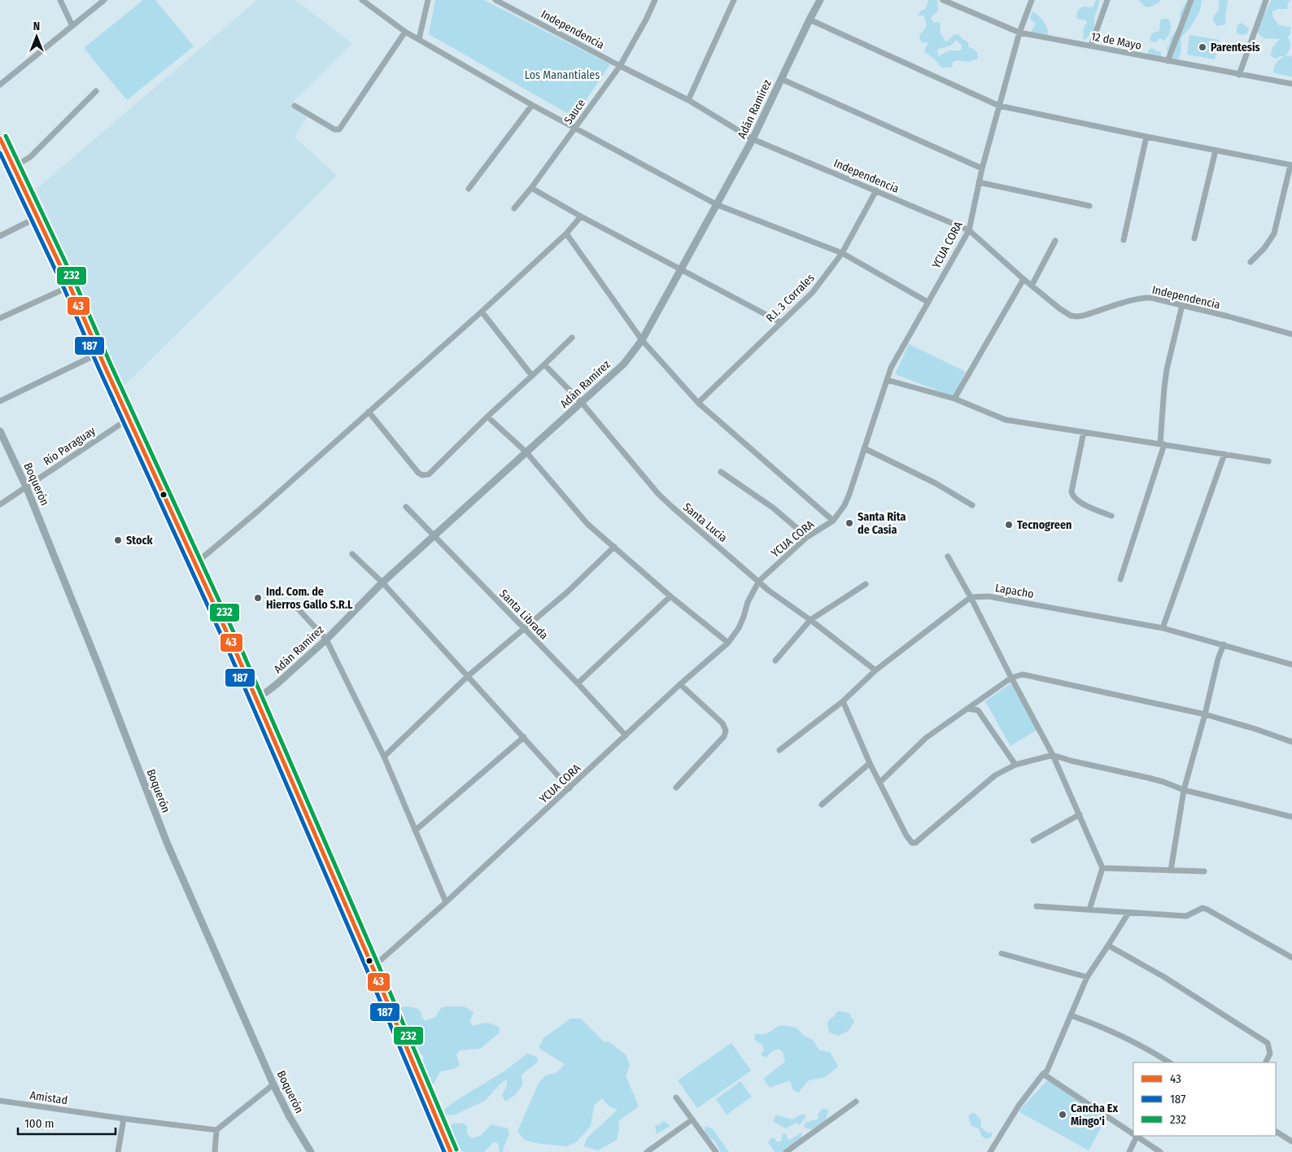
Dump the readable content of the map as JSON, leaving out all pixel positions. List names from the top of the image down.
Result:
{
  "streets": {
    "street": [
      "Independencia",
      "12 de Mayo",
      "Adán Ramírez",
      "Sauce",
      "YCUA CORA",
      "R.I. 3 Corrales",
      "Río Paraguay",
      "Boquerón",
      "Santa Lucía",
      "Lapacho",
      "Santa Librada",
      "Amistad"
    ]
  },
  "crossings": [
    ["Independencia", "Adán Ramírez"],
    ["Independencia", "Sauce"],
    ["Independencia", "YCUA CORA"],
    ["Independencia", "R.I. 3 Corrales"],
    ["12 de Mayo", "YCUA CORA"],
    ["Adán Ramírez", "Santa Lucía"],
    ["Adán Ramírez", "Santa Librada"],
    ["YCUA CORA", "Santa Lucía"],
    ["YCUA CORA", "Santa Librada"],
    ["Río Paraguay", "Boquerón"]
  ],
  "parks": ["Los Manantiales"],
  "places": [
    "Parentesis",
    "Santa Rita de Casia",
    "Tecnogreen",
    "Stock",
    "Ind. Com. de Hierros Gallo S.R.L",
    "Cancha Ex Mingo'i"
  ],
  "lines": ["transit line 232", "transit line 43", "transit line 187"],
  "legend": ["43", "187", "232"],
  "scale_bar": "100 m",
  "north": "top"
}
